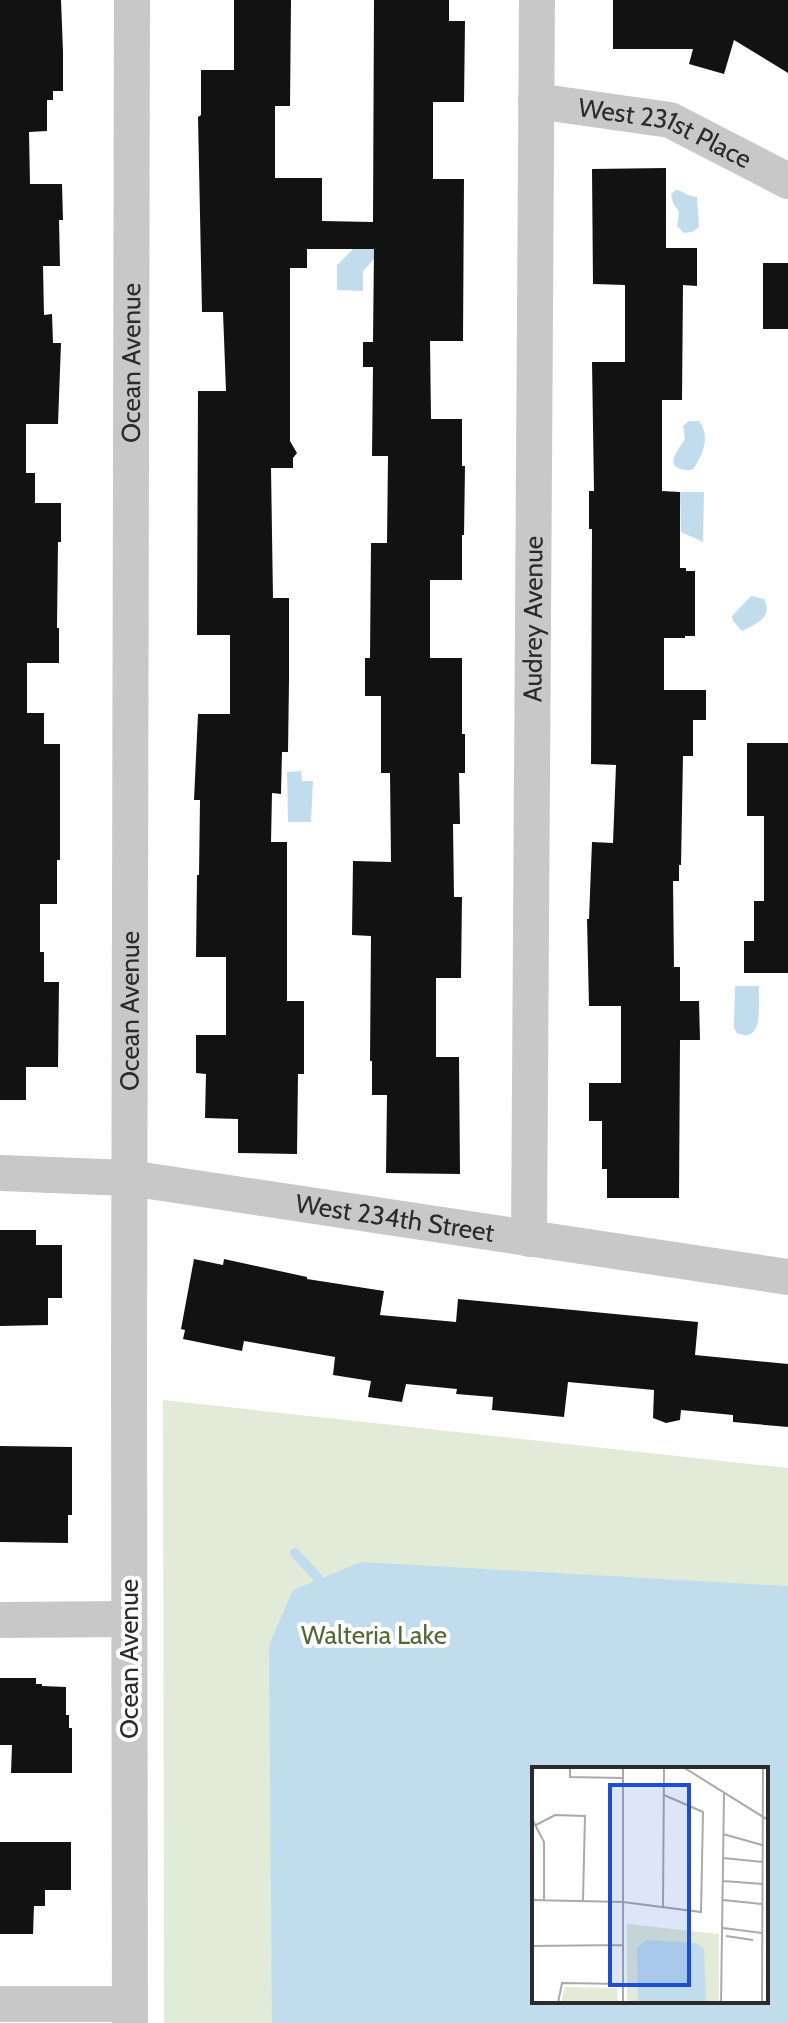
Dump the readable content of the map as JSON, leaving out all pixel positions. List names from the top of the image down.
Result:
{
  "streets": {
    "street": [
      "West 231st Place",
      "Ocean Avenue",
      "Audrey Avenue",
      "West 234th Street"
    ]
  },
  "crossings": [
    ["West 231st Place", "Audrey Avenue"],
    ["Ocean Avenue", "West 234th Street"],
    ["Audrey Avenue", "West 234th Street"]
  ],
  "parks": ["Walteria Lake"]
}
